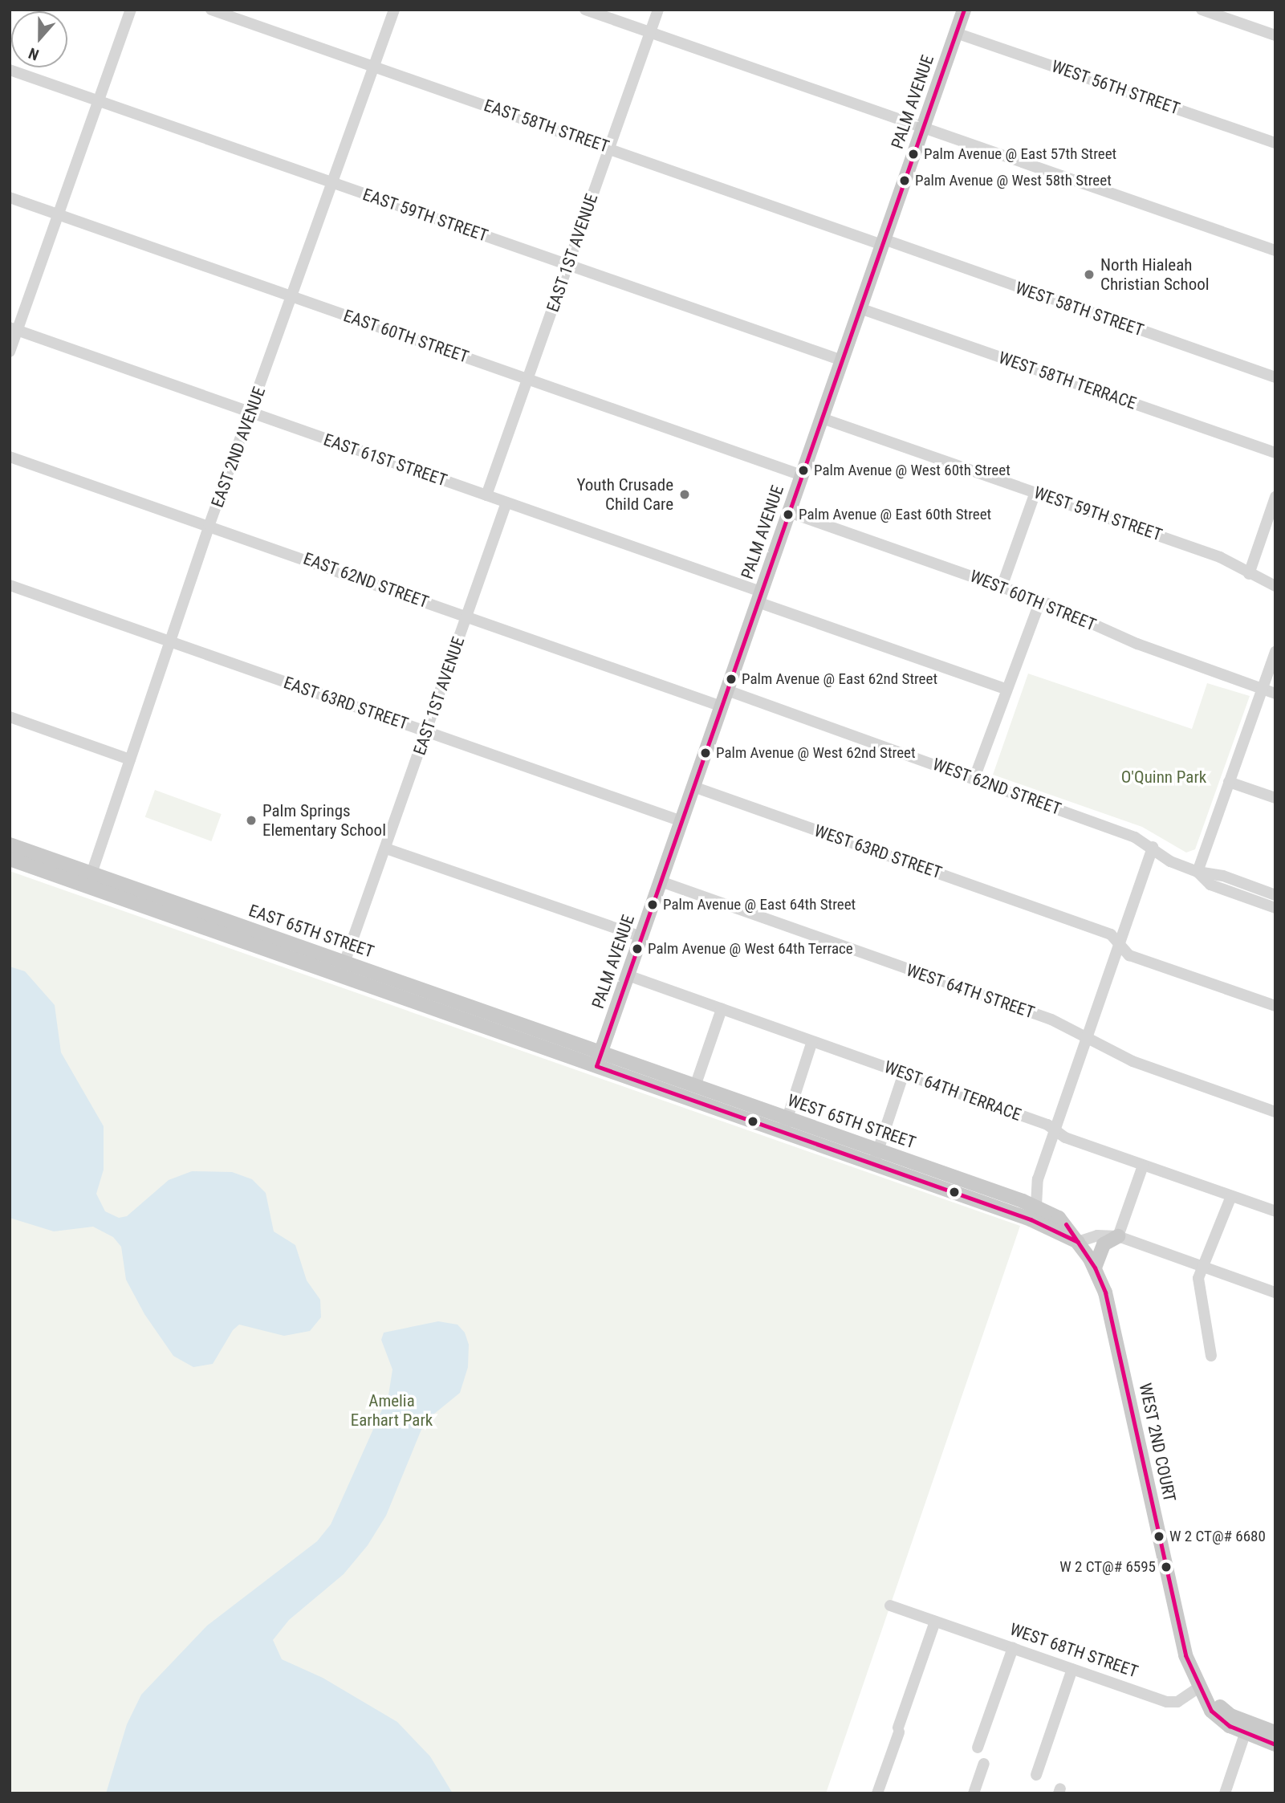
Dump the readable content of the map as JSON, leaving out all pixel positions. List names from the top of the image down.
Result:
{
  "streets": {
    "main road": [
      "PALM AVENUE",
      "EAST 65TH STREET",
      "WEST 65TH STREET",
      "WEST 2ND COURT"
    ],
    "street": [
      "WEST 56TH STREET",
      "EAST 58TH STREET",
      "EAST 59TH STREET",
      "EAST 1ST AVENUE",
      "WEST 58TH STREET",
      "EAST 60TH STREET",
      "WEST 58TH TERRACE",
      "EAST 2ND AVENUE",
      "EAST 61ST STREET",
      "WEST 59TH STREET",
      "EAST 62ND STREET",
      "WEST 60TH STREET",
      "EAST 63RD STREET",
      "WEST 62ND STREET",
      "WEST 63RD STREET",
      "WEST 64TH STREET",
      "WEST 64TH TERRACE",
      "WEST 68TH STREET"
    ]
  },
  "crossings": [
    ["WEST 56TH STREET", "PALM AVENUE"],
    ["PALM AVENUE", "EAST 58TH STREET"],
    ["PALM AVENUE", "EAST 59TH STREET"],
    ["PALM AVENUE", "WEST 58TH STREET"],
    ["PALM AVENUE", "EAST 60TH STREET"],
    ["PALM AVENUE", "WEST 58TH TERRACE"],
    ["PALM AVENUE", "EAST 61ST STREET"],
    ["PALM AVENUE", "WEST 59TH STREET"],
    ["PALM AVENUE", "EAST 62ND STREET"],
    ["PALM AVENUE", "WEST 60TH STREET"],
    ["PALM AVENUE", "EAST 63RD STREET"],
    ["PALM AVENUE", "WEST 62ND STREET"],
    ["PALM AVENUE", "WEST 63RD STREET"],
    ["PALM AVENUE", "EAST 65TH STREET"],
    ["PALM AVENUE", "WEST 64TH STREET"],
    ["PALM AVENUE", "WEST 64TH TERRACE"],
    ["PALM AVENUE", "WEST 65TH STREET"],
    ["EAST 58TH STREET", "EAST 1ST AVENUE"],
    ["EAST 58TH STREET", "WEST 58TH STREET"],
    ["EAST 58TH STREET", "EAST 2ND AVENUE"],
    ["EAST 59TH STREET", "EAST 1ST AVENUE"],
    ["EAST 59TH STREET", "EAST 2ND AVENUE"],
    ["EAST 1ST AVENUE", "EAST 60TH STREET"],
    ["EAST 1ST AVENUE", "EAST 61ST STREET"],
    ["EAST 1ST AVENUE", "EAST 62ND STREET"],
    ["EAST 1ST AVENUE", "EAST 63RD STREET"],
    ["EAST 1ST AVENUE", "EAST 65TH STREET"],
    ["EAST 60TH STREET", "EAST 2ND AVENUE"],
    ["EAST 2ND AVENUE", "EAST 61ST STREET"],
    ["EAST 2ND AVENUE", "EAST 62ND STREET"],
    ["EAST 2ND AVENUE", "EAST 63RD STREET"],
    ["EAST 2ND AVENUE", "EAST 65TH STREET"],
    ["EAST 65TH STREET", "WEST 65TH STREET"],
    ["WEST 65TH STREET", "WEST 2ND COURT"],
    ["WEST 2ND COURT", "WEST 68TH STREET"]
  ],
  "parks": ["O'Quinn Park", "Amelia Earhart Park"],
  "places": [
    "Palm Avenue @ East 57th Street",
    "Palm Avenue @ West 58th Street",
    "North Hialeah Christian School",
    "Palm Avenue @ West 60th Street",
    "Youth Crusade Child Care",
    "Palm Avenue @ East 60th Street",
    "Palm Avenue @ East 62nd Street",
    "Palm Avenue @ West 62nd Street",
    "Palm Springs Elementary School",
    "Palm Avenue @ East 64th Street",
    "Palm Avenue @ West 64th Terrace",
    "W 2 CT@# 6680",
    "W 2 CT@# 6595"
  ],
  "north": "bottom"
}
